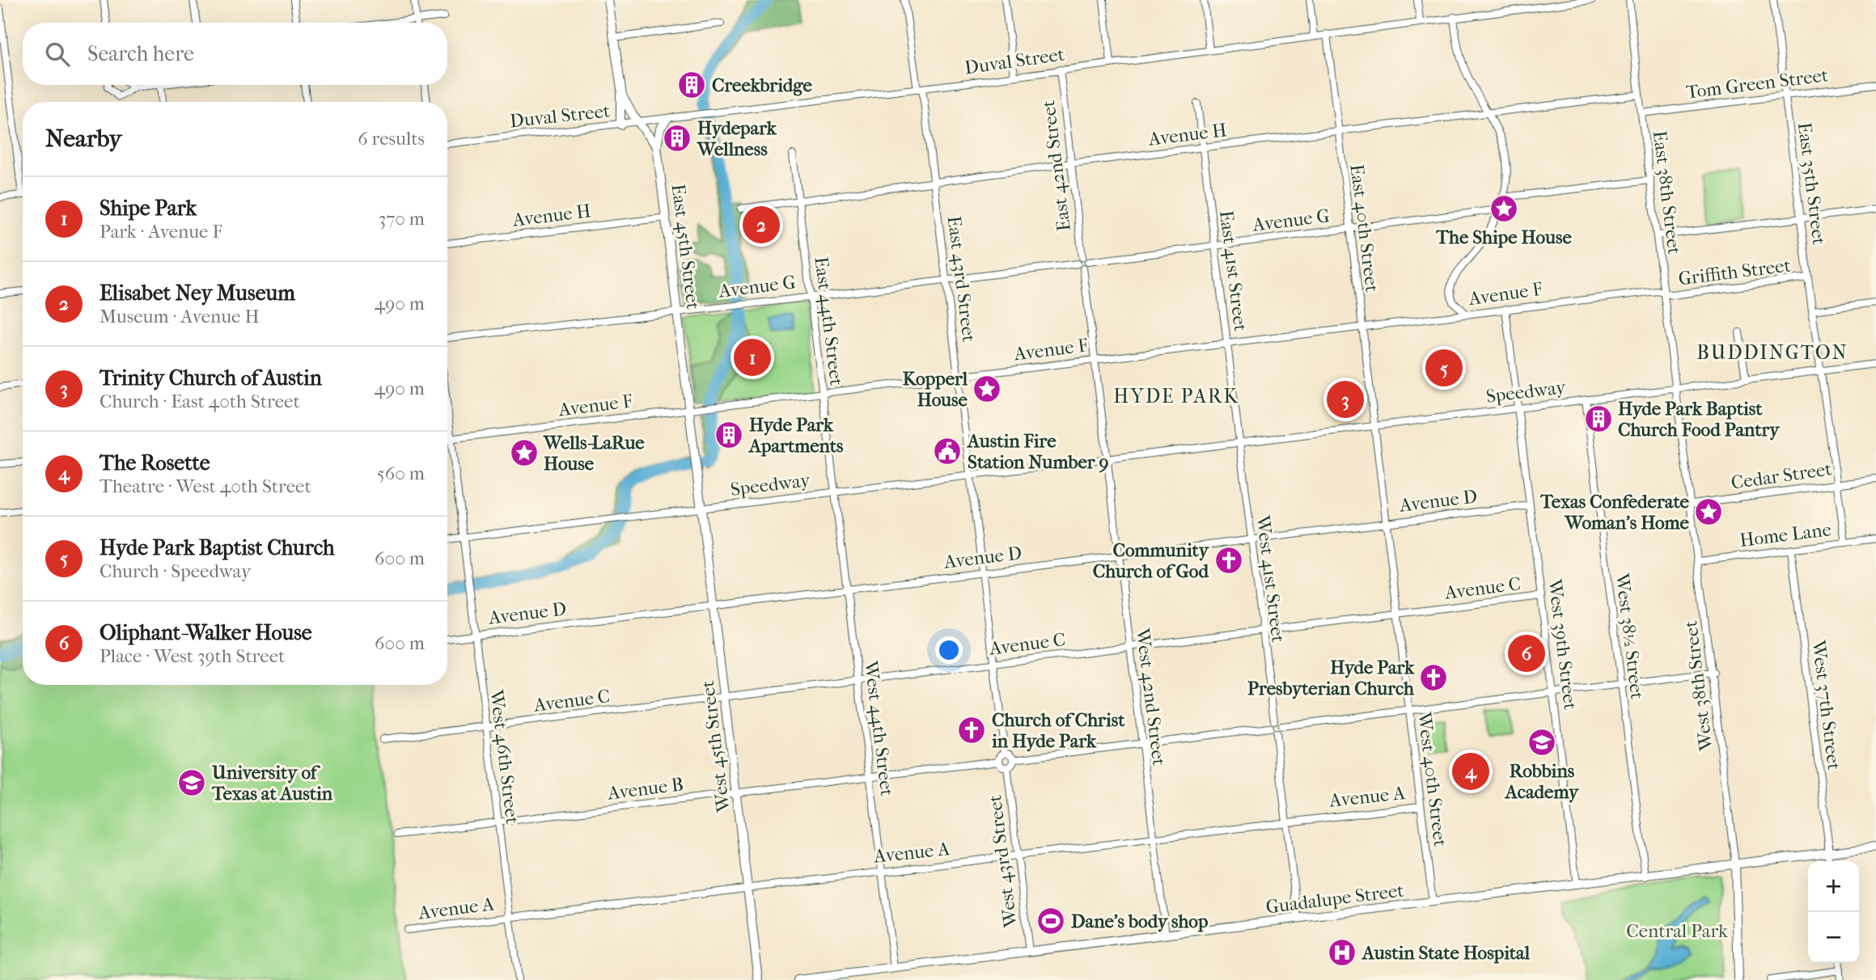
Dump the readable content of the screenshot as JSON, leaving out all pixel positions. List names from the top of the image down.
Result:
{
  "streets": {
    "main road": [
      "East 45th Street",
      "West 38th Street",
      "West 45th Street",
      "Guadalupe Street"
    ],
    "street": [
      "Duval Street",
      "Tom Green Street",
      "Avenue H",
      "East 42nd Street",
      "East 35th Street",
      "East 38th Street",
      "Avenue G",
      "East 40th Street",
      "East 41st Street",
      "Griffith Street",
      "East 43rd Street",
      "Avenue F",
      "East 44th Street",
      "Speedway",
      "Cedar Street",
      "Avenue D",
      "Home Lane",
      "West 41st Street",
      "Avenue C",
      "West 38½ Street",
      "West 39th Street",
      "West 42nd Street",
      "West 37th Street",
      "West 44th Street",
      "West 46th Street",
      "West 40th Street",
      "Avenue B",
      "Avenue A",
      "West 43rd Street"
    ]
  },
  "crossings": [
    ["Duval Street", "East 42nd Street"],
    ["Duval Street", "East 40th Street"],
    ["Duval Street", "East 45th Street"],
    ["Duval Street", "East 43rd Street"],
    ["Tom Green Street", "East 35th Street"],
    ["Tom Green Street", "East 38th Street"],
    ["Avenue H", "East 42nd Street"],
    ["Avenue H", "East 38th Street"],
    ["Avenue H", "East 40th Street"],
    ["Avenue H", "East 45th Street"],
    ["Avenue H", "East 41st Street"],
    ["Avenue H", "East 43rd Street"],
    ["Avenue H", "East 44th Street"],
    ["East 42nd Street", "Avenue G"],
    ["East 42nd Street", "Avenue F"],
    ["East 42nd Street", "Speedway"],
    ["East 42nd Street", "West 42nd Street"],
    ["East 35th Street", "Griffith Street"],
    ["East 35th Street", "Speedway"],
    ["East 35th Street", "Cedar Street"],
    ["East 35th Street", "Home Lane"],
    ["East 38th Street", "Griffith Street"],
    ["East 38th Street", "Avenue F"],
    ["East 38th Street", "Speedway"],
    ["East 38th Street", "West 38th Street"],
    ["Avenue G", "East 40th Street"],
    ["Avenue G", "East 45th Street"],
    ["Avenue G", "East 41st Street"],
    ["Avenue G", "East 43rd Street"],
    ["Avenue G", "East 44th Street"],
    ["East 40th Street", "Avenue F"],
    ["East 40th Street", "Speedway"],
    ["East 40th Street", "West 40th Street"],
    ["East 45th Street", "Avenue F"],
    ["East 45th Street", "Speedway"],
    ["East 45th Street", "West 45th Street"],
    ["East 41st Street", "Avenue F"],
    ["East 41st Street", "Speedway"],
    ["East 41st Street", "West 41st Street"],
    ["Griffith Street", "Avenue F"],
    ["East 43rd Street", "Avenue F"],
    ["East 43rd Street", "Speedway"],
    ["Avenue F", "East 44th Street"],
    ["Avenue F", "West 39th Street"],
    ["Avenue F", "West 46th Street"],
    ["East 44th Street", "Speedway"],
    ["East 44th Street", "West 44th Street"],
    ["Speedway", "West 41st Street"],
    ["Speedway", "West 38½ Street"],
    ["Speedway", "West 39th Street"],
    ["Speedway", "West 38th Street"],
    ["Speedway", "West 42nd Street"],
    ["Speedway", "West 44th Street"],
    ["Speedway", "West 45th Street"],
    ["Speedway", "West 46th Street"],
    ["Speedway", "West 40th Street"],
    ["Cedar Street", "West 38th Street"],
    ["Avenue D", "West 41st Street"],
    ["Avenue D", "West 39th Street"],
    ["Avenue D", "West 42nd Street"],
    ["Avenue D", "West 44th Street"],
    ["Avenue D", "West 45th Street"],
    ["Avenue D", "West 46th Street"],
    ["Avenue D", "West 40th Street"],
    ["Home Lane", "West 38th Street"],
    ["Home Lane", "West 37th Street"],
    ["West 41st Street", "Avenue C"],
    ["Avenue C", "West 39th Street"],
    ["Avenue C", "West 42nd Street"],
    ["Avenue C", "West 44th Street"],
    ["Avenue C", "West 45th Street"],
    ["Avenue C", "West 46th Street"],
    ["Avenue C", "West 40th Street"],
    ["West 38½ Street", "Guadalupe Street"],
    ["West 39th Street", "Guadalupe Street"],
    ["West 38th Street", "Guadalupe Street"],
    ["West 42nd Street", "Avenue A"],
    ["West 42nd Street", "Guadalupe Street"],
    ["West 37th Street", "Guadalupe Street"],
    ["West 44th Street", "Avenue B"],
    ["West 44th Street", "Avenue A"],
    ["West 44th Street", "Guadalupe Street"],
    ["West 45th Street", "Avenue B"],
    ["West 45th Street", "Avenue A"],
    ["West 46th Street", "Avenue B"],
    ["West 46th Street", "Avenue A"],
    ["West 40th Street", "Avenue A"],
    ["West 40th Street", "Guadalupe Street"],
    ["Avenue B", "West 43rd Street"],
    ["Avenue A", "West 43rd Street"],
    ["West 43rd Street", "Guadalupe Street"]
  ],
  "districts": ["BUDDINGTON", "HYDE PARK"],
  "parks": ["Central Park"],
  "places": {
    "building": [
      "Creekbridge",
      "Hydepark Wellness",
      "Hyde Park Baptist Church Food Pantry",
      "Hyde Park Apartments"
    ],
    "place": [
      "The Shipe House",
      "Kopperl House",
      "Wells-LaRue House",
      "Texas Confederate Woman's Home"
    ],
    "public building": ["Austin Fire Station Number 9"],
    "church": ["Community Church of God", "Hyde Park Presbyterian Church", "Church of Christ in Hyde Park"],
    "school or university": ["Robbins Academy", "University of Texas at Austin"],
    "sports": ["Dane's body shop"],
    "hospital": ["Austin State Hospital"]
  },
  "page": {
    "search": "Search here",
    "heading": ["Nearby", "6 results"],
    "list": [
      {
        "mark": "1",
        "name": "Shipe Park",
        "note": "Park · Avenue F",
        "value": "370 m"
      },
      {
        "mark": "2",
        "name": "Elisabet Ney Museum",
        "note": "Museum · Avenue H",
        "value": "490 m"
      },
      {
        "mark": "3",
        "name": "Trinity Church of Austin",
        "note": "Church · East 40th Street",
        "value": "490 m"
      },
      {
        "mark": "4",
        "name": "The Rosette",
        "note": "Theatre · West 40th Street",
        "value": "560 m"
      },
      {
        "mark": "5",
        "name": "Hyde Park Baptist Church",
        "note": "Church · Speedway",
        "value": "600 m"
      },
      {
        "mark": "6",
        "name": "Oliphant-Walker House",
        "note": "Place · West 39th Street",
        "value": "600 m"
      }
    ],
    "pins": [
      "2",
      "1",
      "5",
      "3",
      "6",
      "4"
    ],
    "map_buttons": ["+", "−"]
  }
}
